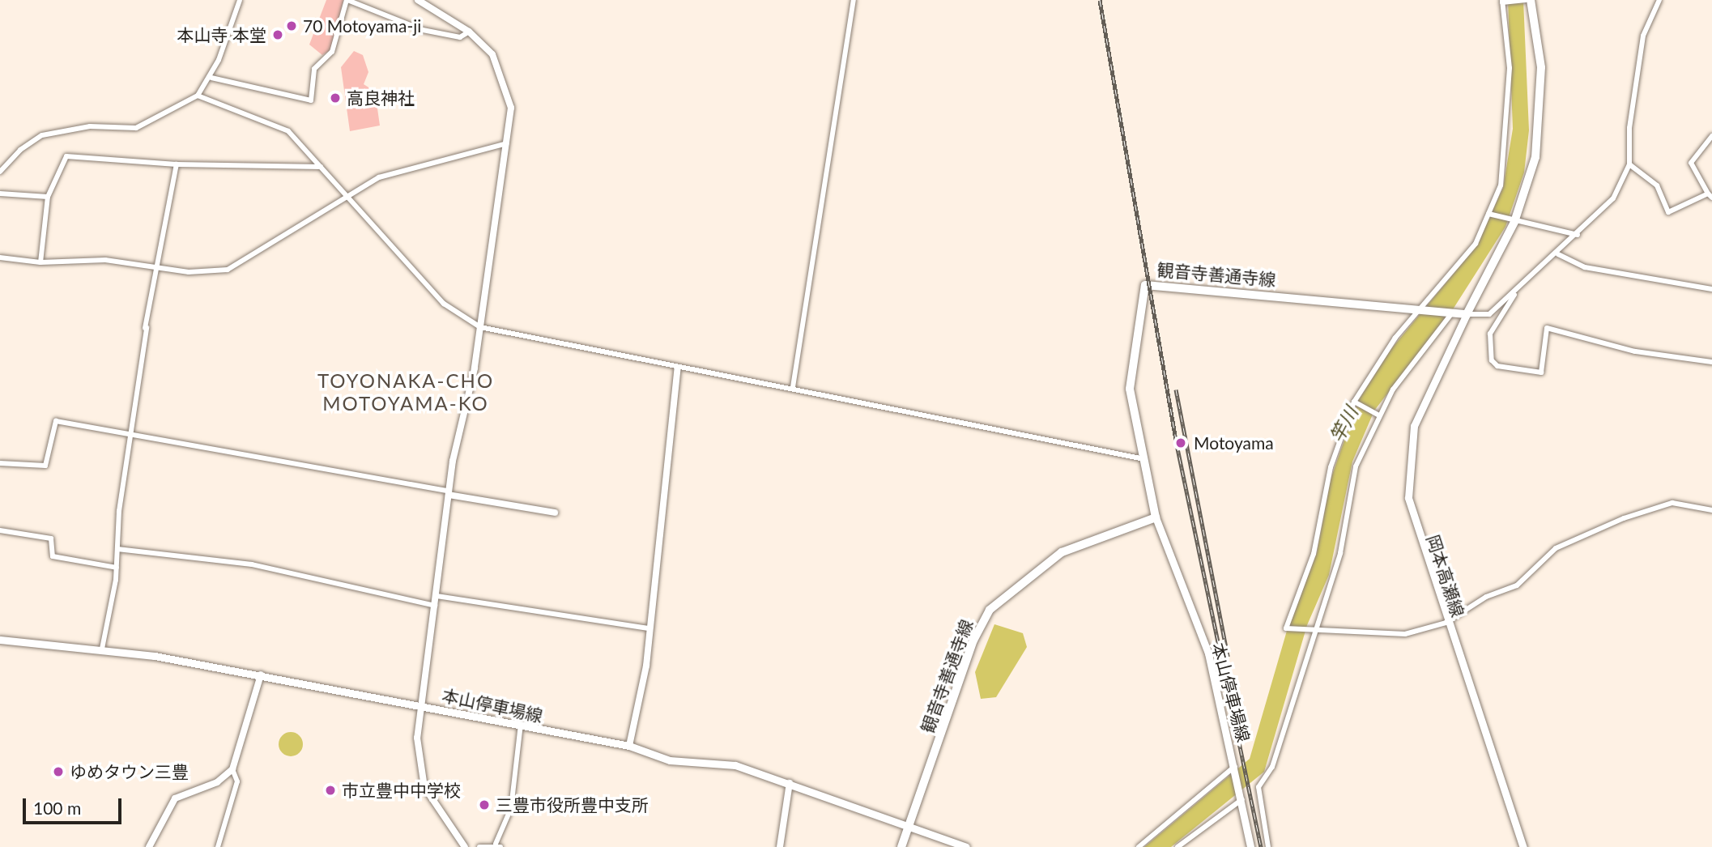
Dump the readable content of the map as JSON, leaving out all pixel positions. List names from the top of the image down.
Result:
{
  "streets": {
    "main road": ["観音寺善通寺線", "岡本高瀬線", "本山停車場線"]
  },
  "crossings": [
    ["観音寺善通寺線", "岡本高瀬線"],
    ["観音寺善通寺線", "本山停車場線"]
  ],
  "districts": ["TOYONAKA-CHO MOTOYAMA-KO"],
  "water": ["竿川"],
  "places": [
    "70 Motoyama-ji",
    "本山寺 本堂",
    "高良神社",
    "Motoyama",
    "ゆめタウン三豊",
    "市立豊中中学校",
    "三豊市役所豊中支所"
  ],
  "scale_bar": "100 m"
}
